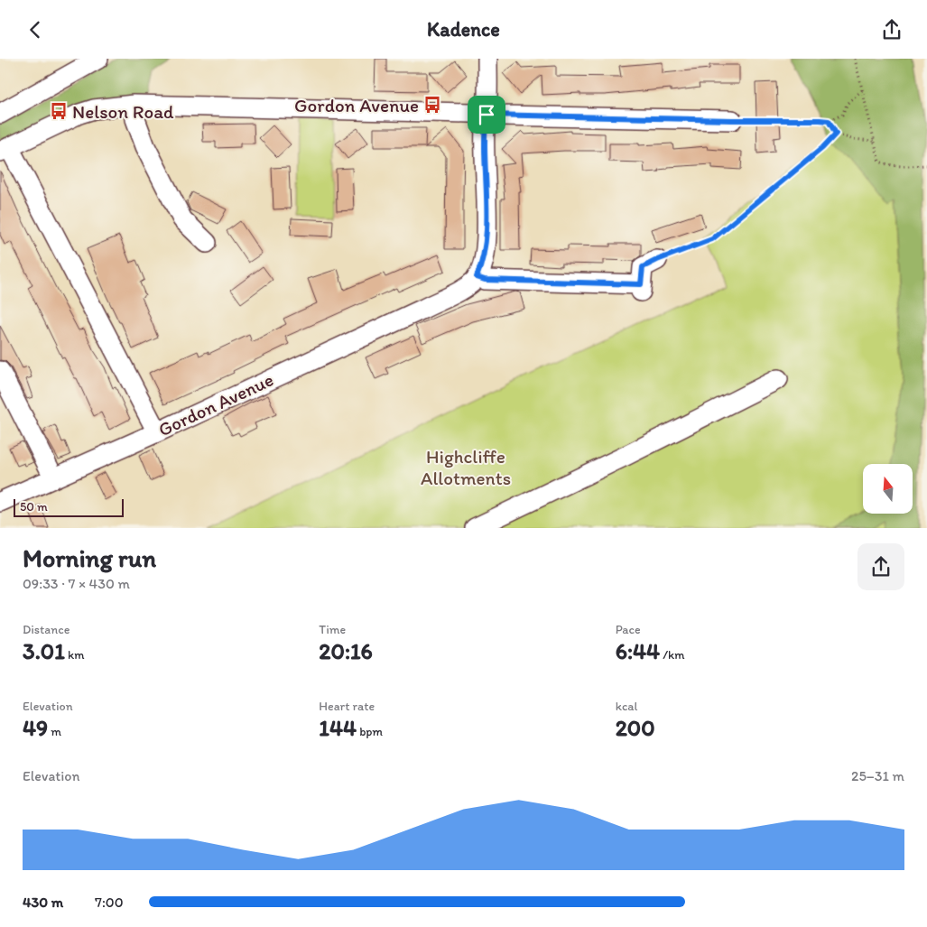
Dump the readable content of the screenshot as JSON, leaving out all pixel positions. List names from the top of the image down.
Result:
{
  "streets": {
    "street": ["Gordon Avenue"]
  },
  "parks": ["Highcliffe Allotments"],
  "places": {
    "bus stop": ["Gordon Avenue", "Nelson Road"]
  },
  "scale_bar": "50 m",
  "north": "top",
  "page": {
    "header": "Kadence",
    "scale": "50 m",
    "heading": ["Morning run", "09:33 · 7 × 430 m"],
    "stats": [
      ["Distance", "3.01 km"],
      ["Time", "20:16"],
      ["Pace", "6:44 /km"],
      ["Elevation", "49 m"],
      ["Heart rate", "144 bpm"],
      ["kcal", "200"]
    ],
    "chart": ["Elevation", "25–31 m"],
    "list": [
      {
        "name": "430 m",
        "note": "7:00"
      }
    ]
  }
}
